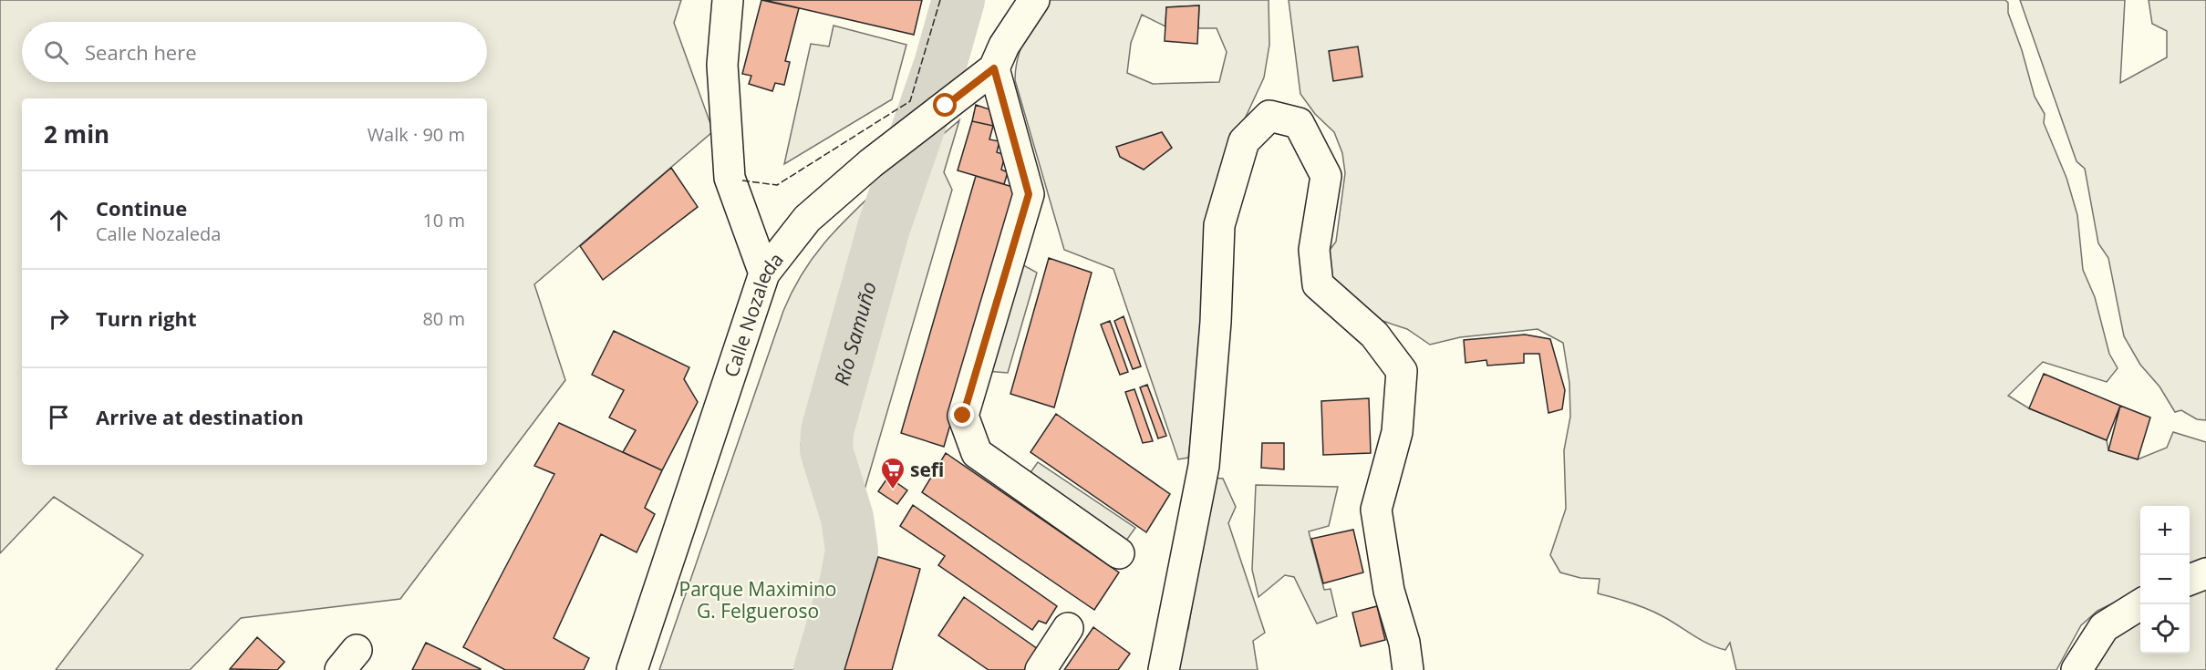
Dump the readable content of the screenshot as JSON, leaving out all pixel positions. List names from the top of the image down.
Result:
{
  "streets": {
    "street": ["Calle Nozaleda"]
  },
  "water": ["Río Samuño"],
  "parks": ["Parque Maximino G. Felgueroso"],
  "places": {
    "supermarket": ["sefi"]
  },
  "page": {
    "search": "Search here",
    "heading": ["2 min", "Walk · 90 m"],
    "list": [
      ["Continue", "Calle Nozaleda", "10 m"],
      ["Turn right", "80 m"],
      "Arrive at destination"
    ],
    "map_buttons": ["+", "−"]
  }
}
